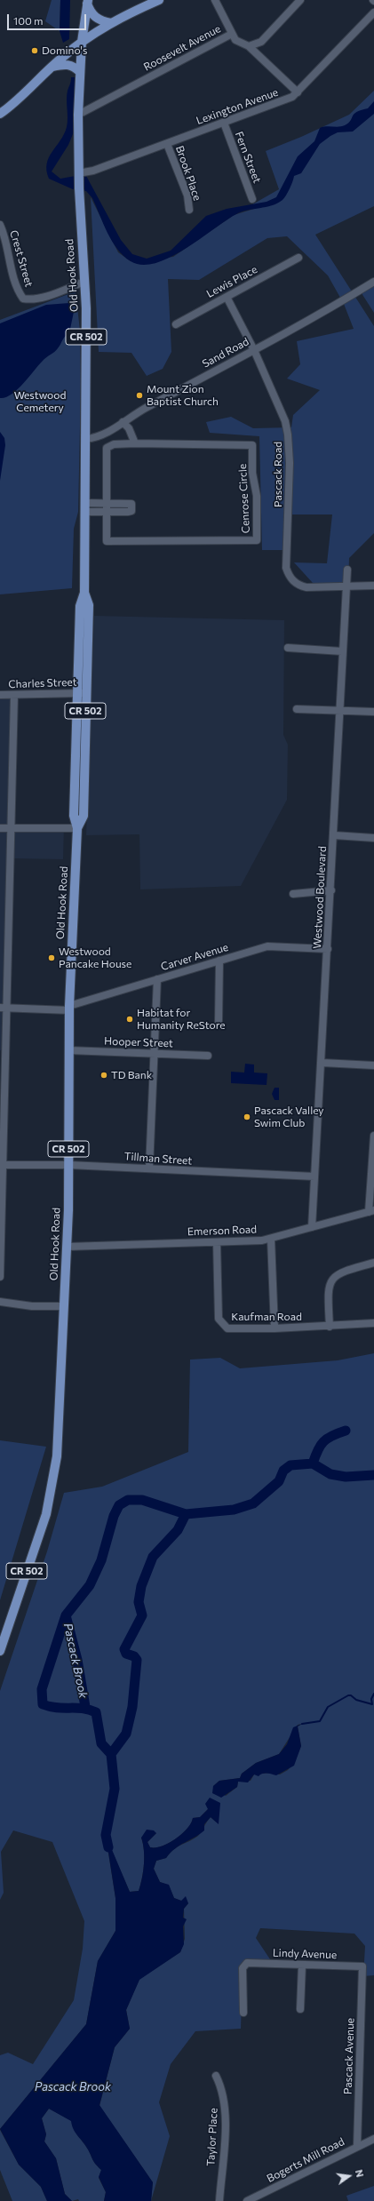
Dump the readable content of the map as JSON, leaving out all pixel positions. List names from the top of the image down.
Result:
{
  "streets": {
    "main road": ["Old Hook Road", "CR 502"],
    "street": [
      "Roosevelt Avenue",
      "Lexington Avenue",
      "Fern Street",
      "Brook Place",
      "Crest Street",
      "Lewis Place",
      "Sand Road",
      "Pascack Road",
      "Cenrose Circle",
      "Charles Street",
      "Westwood Boulevard",
      "Carver Avenue",
      "Hooper Street",
      "Tillman Street",
      "Emerson Road",
      "Kaufman Road",
      "Lindy Avenue",
      "Pascack Avenue",
      "Taylor Place",
      "Bogerts Mill Road"
    ]
  },
  "crossings": [
    ["Roosevelt Avenue", "Lexington Avenue"],
    ["Roosevelt Avenue", "Old Hook Road"],
    ["Lexington Avenue", "Fern Street"],
    ["Lexington Avenue", "Brook Place"],
    ["Lexington Avenue", "Old Hook Road"],
    ["Crest Street", "Old Hook Road"],
    ["Old Hook Road", "Sand Road"],
    ["Old Hook Road", "Charles Street"],
    ["Old Hook Road", "Carver Avenue"],
    ["Old Hook Road", "Hooper Street"],
    ["Old Hook Road", "Tillman Street"],
    ["Old Hook Road", "Emerson Road"],
    ["Lewis Place", "Pascack Road"],
    ["Sand Road", "Pascack Road"],
    ["Pascack Road", "Westwood Boulevard"],
    ["Westwood Boulevard", "Carver Avenue"],
    ["Westwood Boulevard", "Tillman Street"],
    ["Westwood Boulevard", "Emerson Road"],
    ["Emerson Road", "Kaufman Road"],
    ["Lindy Avenue", "Pascack Avenue"],
    ["Pascack Avenue", "Bogerts Mill Road"]
  ],
  "water": ["Pascack Brook"],
  "parks": ["Westwood Cemetery"],
  "places": [
    "Domino's",
    "Mount Zion Baptist Church",
    "Westwood Pancake House",
    "Habitat for Humanity ReStore",
    "TD Bank",
    "Pascack Valley Swim Club"
  ],
  "scale_bar": "100 m",
  "north": "right"
}
